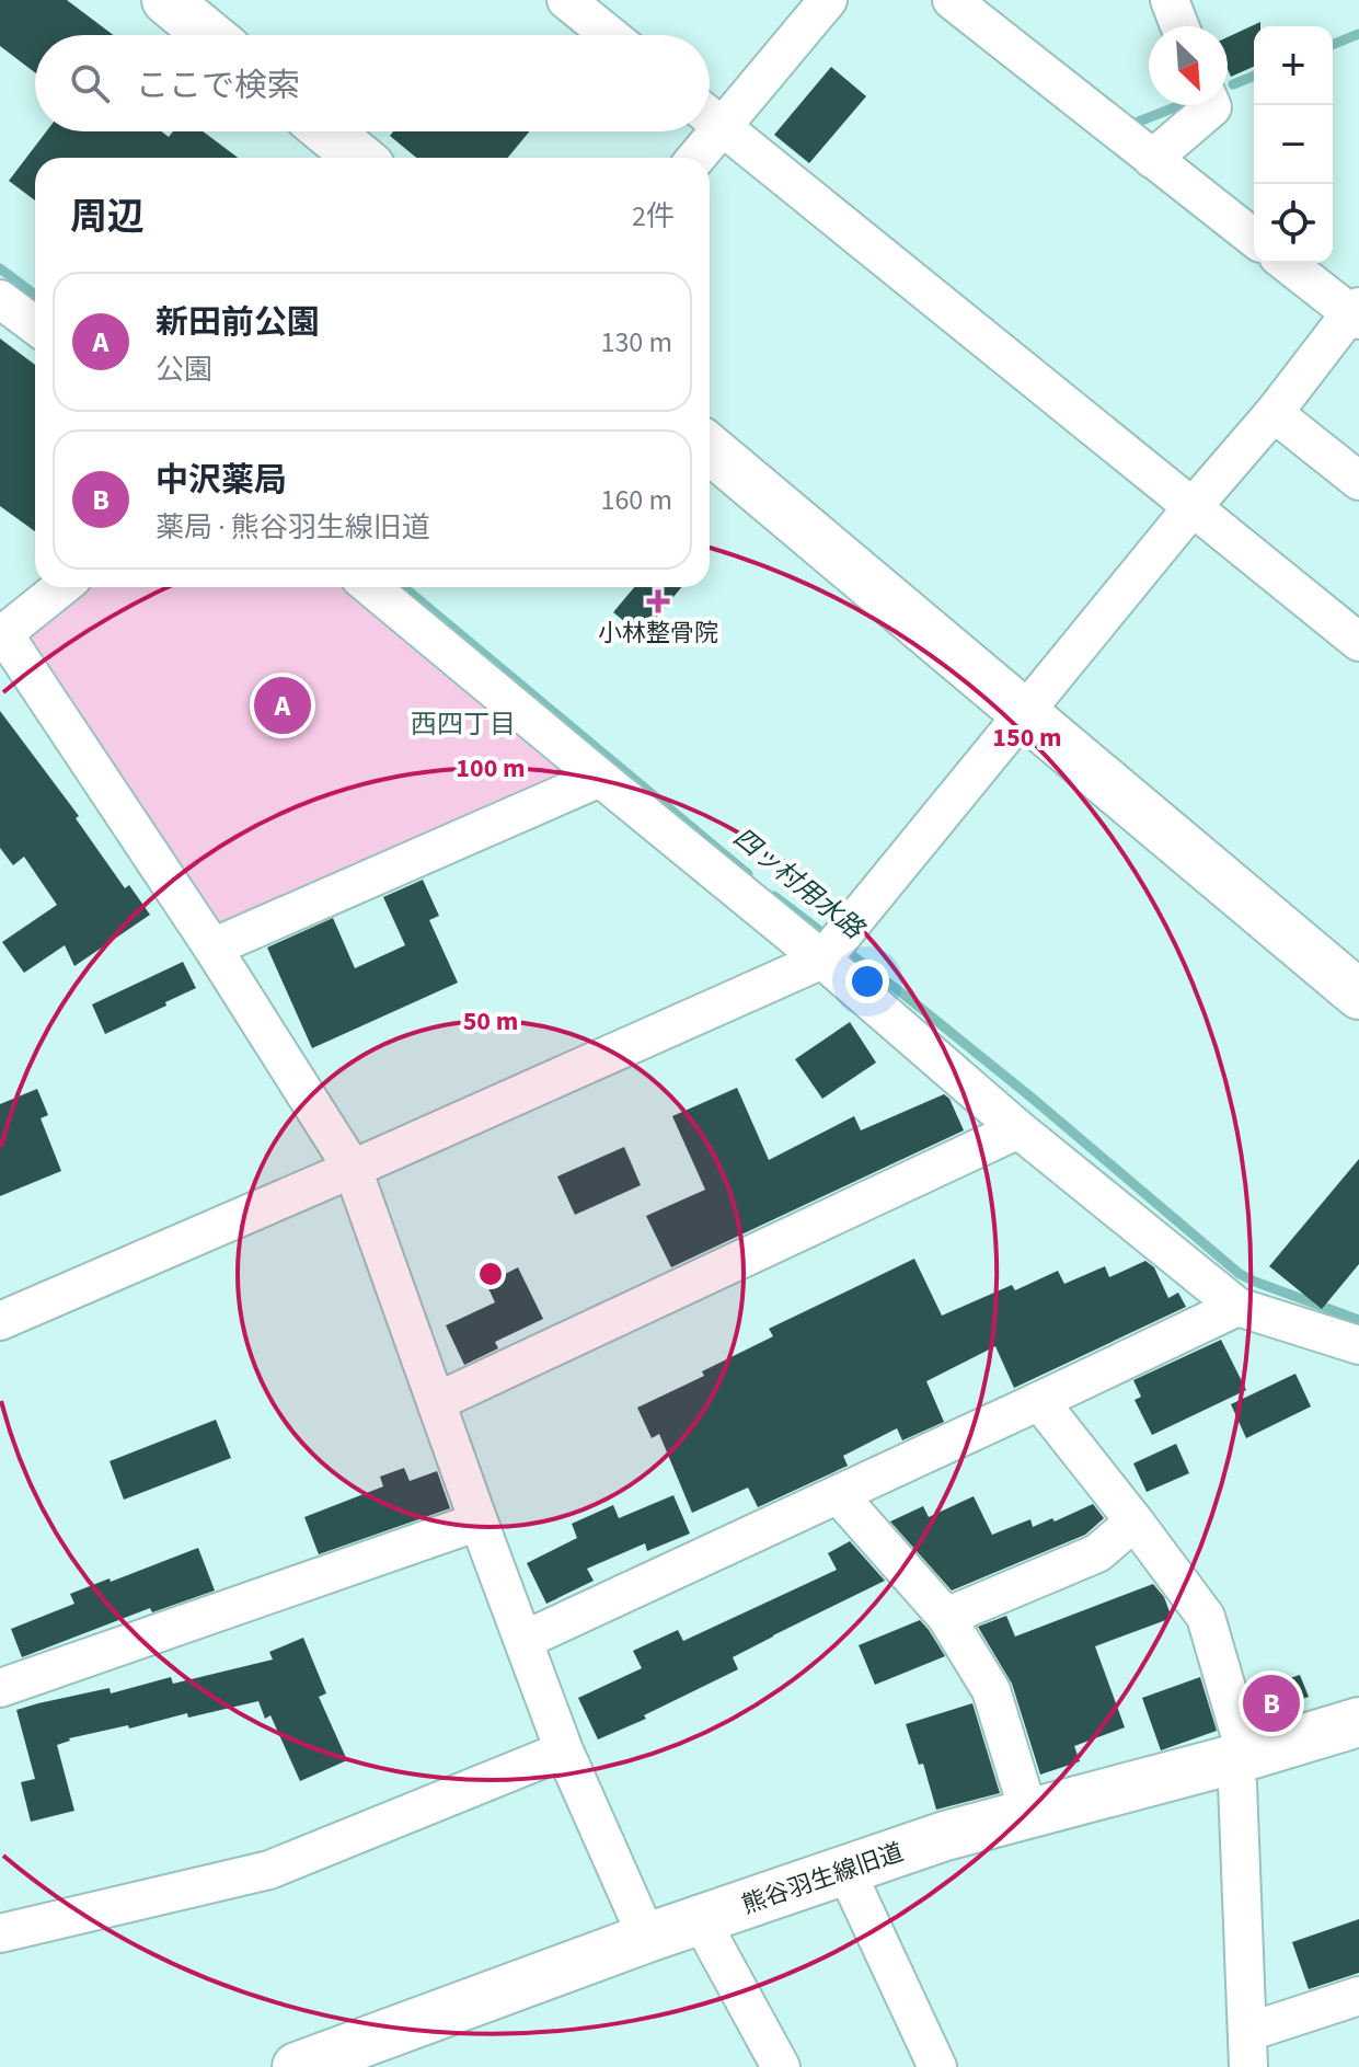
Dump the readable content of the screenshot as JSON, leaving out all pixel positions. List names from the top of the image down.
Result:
{
  "streets": {
    "street": ["熊谷羽生線旧道"]
  },
  "districts": ["西四丁目"],
  "water": ["四ッ村用水路"],
  "places": {
    "health": ["小林整骨院"]
  },
  "north": "bottom right",
  "page": {
    "map_buttons": ["+", "−"],
    "search": "ここで検索",
    "heading": ["周辺", "2件"],
    "list": [
      {
        "mark": "A",
        "name": "新田前公園",
        "note": "公園",
        "value": "130 m"
      },
      {
        "mark": "B",
        "name": "中沢薬局",
        "note": "薬局 · 熊谷羽生線旧道",
        "value": "160 m"
      }
    ],
    "pins": ["A", "B"]
  },
  "rings": ["150 m", "100 m", "50 m"]
}
